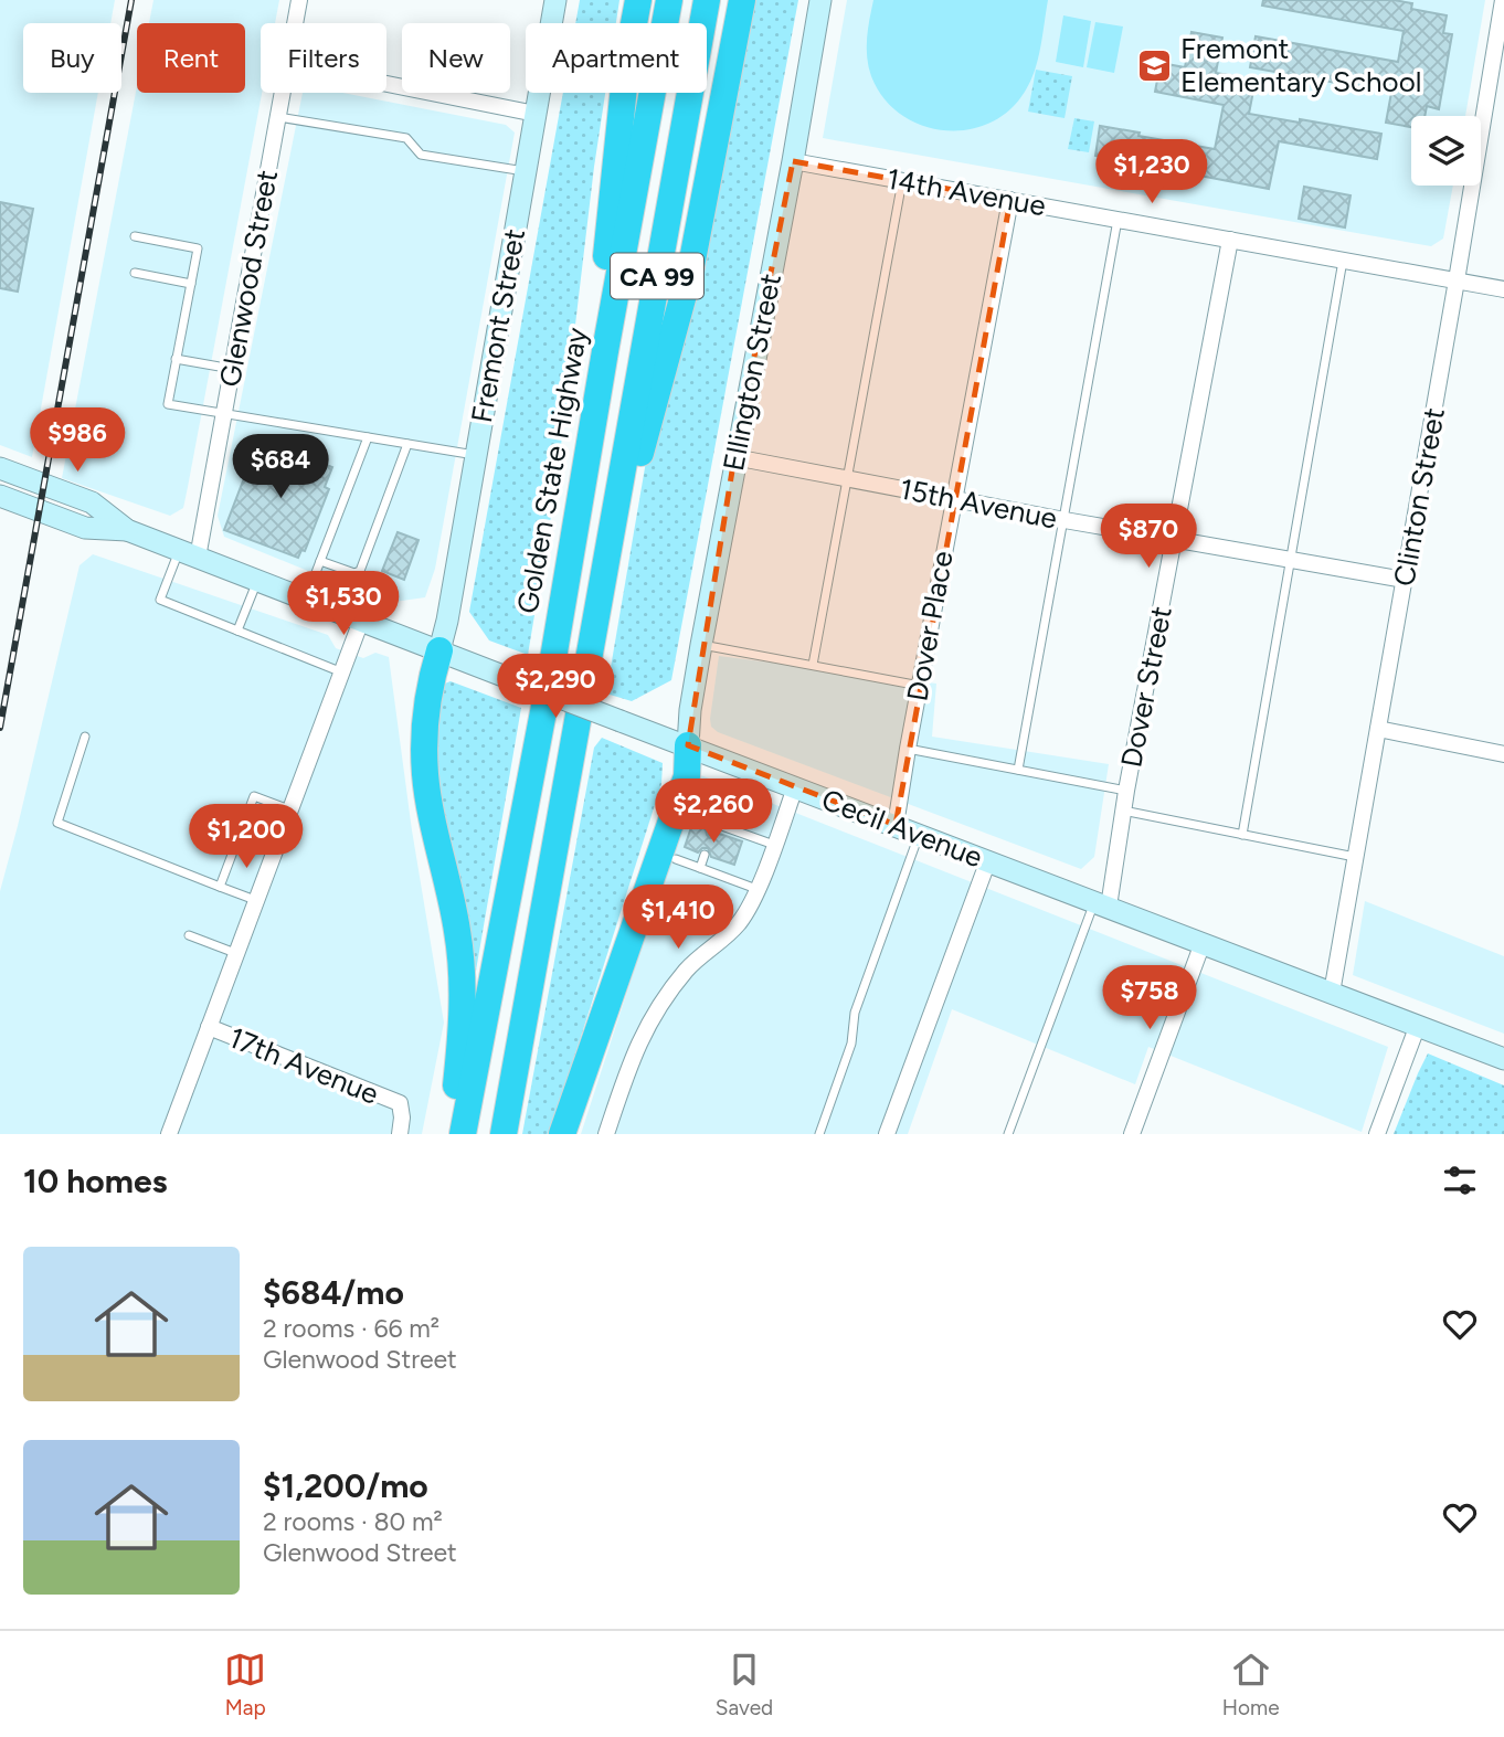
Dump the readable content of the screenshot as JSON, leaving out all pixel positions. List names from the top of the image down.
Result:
{
  "streets": {
    "highway": ["CA 99", "Golden State Highway"],
    "main road": ["Fremont Street", "Ellington Street", "Cecil Avenue"],
    "street": [
      "14th Avenue",
      "Glenwood Street",
      "Clinton Street",
      "15th Avenue",
      "Dover Place",
      "Dover Street",
      "17th Avenue"
    ]
  },
  "crossings": [
    ["14th Avenue", "Ellington Street"],
    ["14th Avenue", "Clinton Street"],
    ["14th Avenue", "Dover Place"],
    ["14th Avenue", "Dover Street"],
    ["Glenwood Street", "Cecil Avenue"],
    ["Fremont Street", "Cecil Avenue"],
    ["Ellington Street", "15th Avenue"],
    ["Ellington Street", "Cecil Avenue"],
    ["Clinton Street", "15th Avenue"],
    ["Clinton Street", "Cecil Avenue"],
    ["15th Avenue", "Dover Place"],
    ["15th Avenue", "Dover Street"],
    ["Dover Place", "Cecil Avenue"],
    ["Dover Street", "Cecil Avenue"]
  ],
  "places": {
    "school or university": ["Fremont Elementary School"]
  },
  "page": {
    "chip": [
      "Buy",
      "Rent",
      "Filters",
      "New",
      "Apartment"
    ],
    "price": [
      "$1,230",
      "$986",
      "$684",
      "$870",
      "$1,530",
      "$2,290",
      "$2,260",
      "$1,200",
      "$1,410",
      "$758"
    ],
    "heading": "10 homes",
    "list": [
      {
        "name": "$684/mo",
        "note": "2 rooms · 66 m² · Glenwood Street"
      },
      {
        "name": "$1,200/mo",
        "note": "2 rooms · 80 m² · Glenwood Street"
      }
    ],
    "tabs": ["Map", "Saved", "Home"]
  }
}
